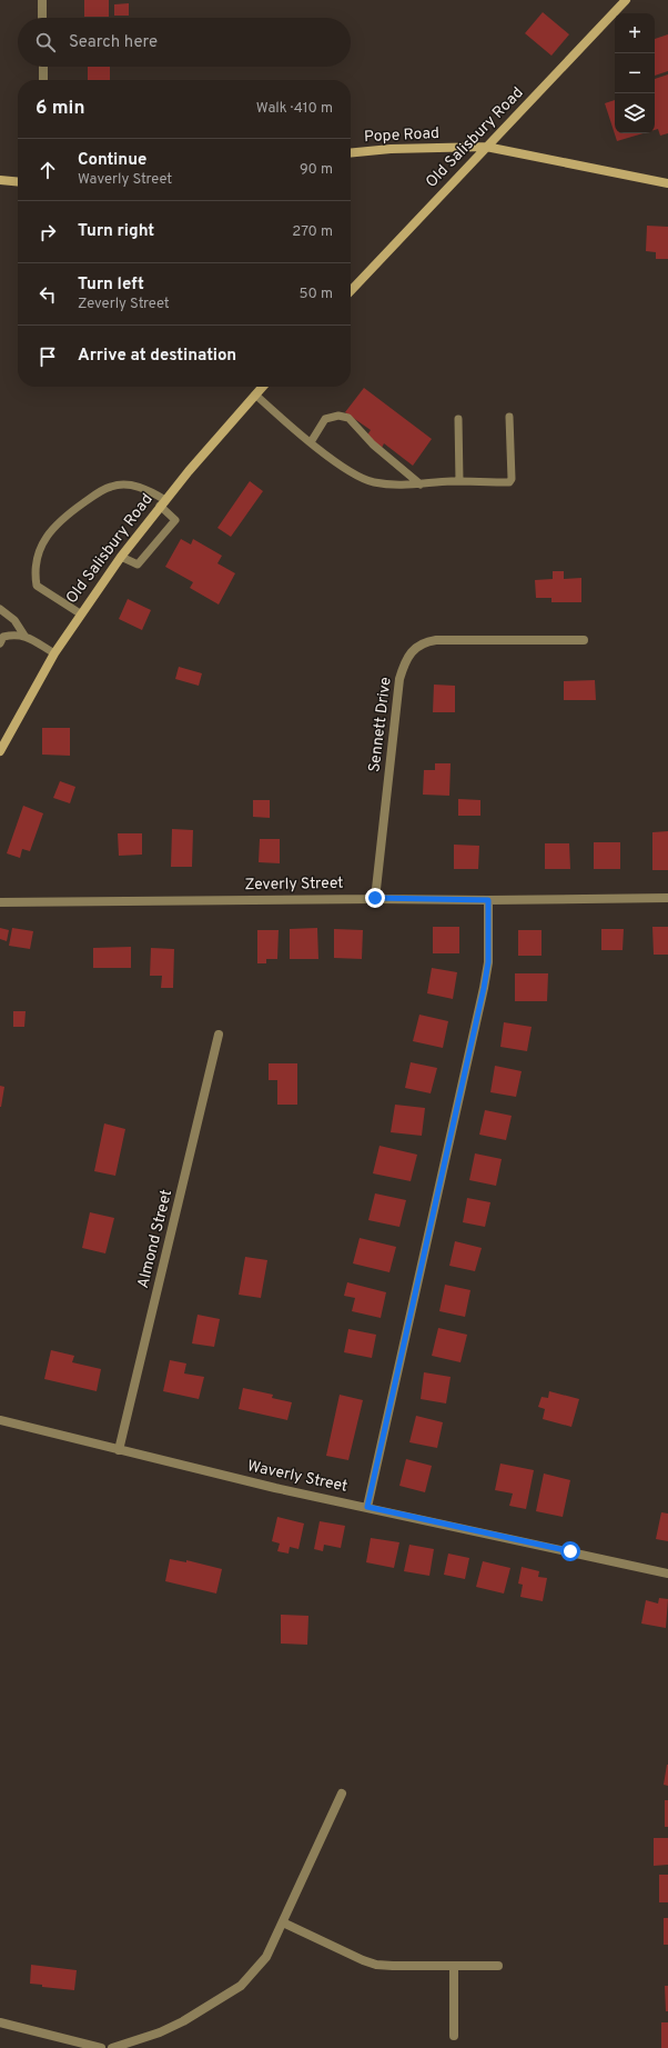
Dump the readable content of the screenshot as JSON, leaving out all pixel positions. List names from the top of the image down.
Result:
{
  "streets": {
    "main road": ["Pope Road", "Old Salisbury Road"],
    "street": [
      "Sennett Drive",
      "Zeverly Street",
      "Almond Street",
      "Waverly Street"
    ]
  },
  "crossings": [
    ["Pope Road", "Old Salisbury Road"],
    ["Sennett Drive", "Zeverly Street"],
    ["Almond Street", "Waverly Street"]
  ],
  "page": {
    "map_buttons": ["+", "−"],
    "search": "Search here",
    "heading": ["6 min", "Walk · 410 m"],
    "list": [
      ["Continue", "Waverly Street", "90 m"],
      ["Turn right", "270 m"],
      ["Turn left", "Zeverly Street", "50 m"],
      "Arrive at destination"
    ]
  }
}
